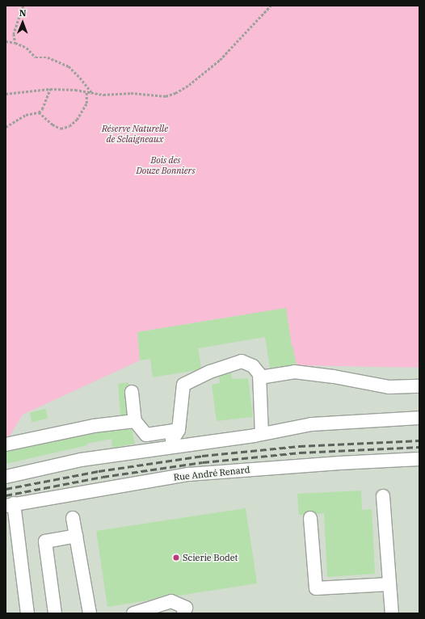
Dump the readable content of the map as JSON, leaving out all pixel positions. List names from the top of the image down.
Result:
{
  "streets": {
    "street": ["Rue André Renard"]
  },
  "parks": ["Réserve Naturelle de Sclaigneaux", "Bois des Douze Bonniers"],
  "places": ["Scierie Bodet"],
  "north": "top"
}
